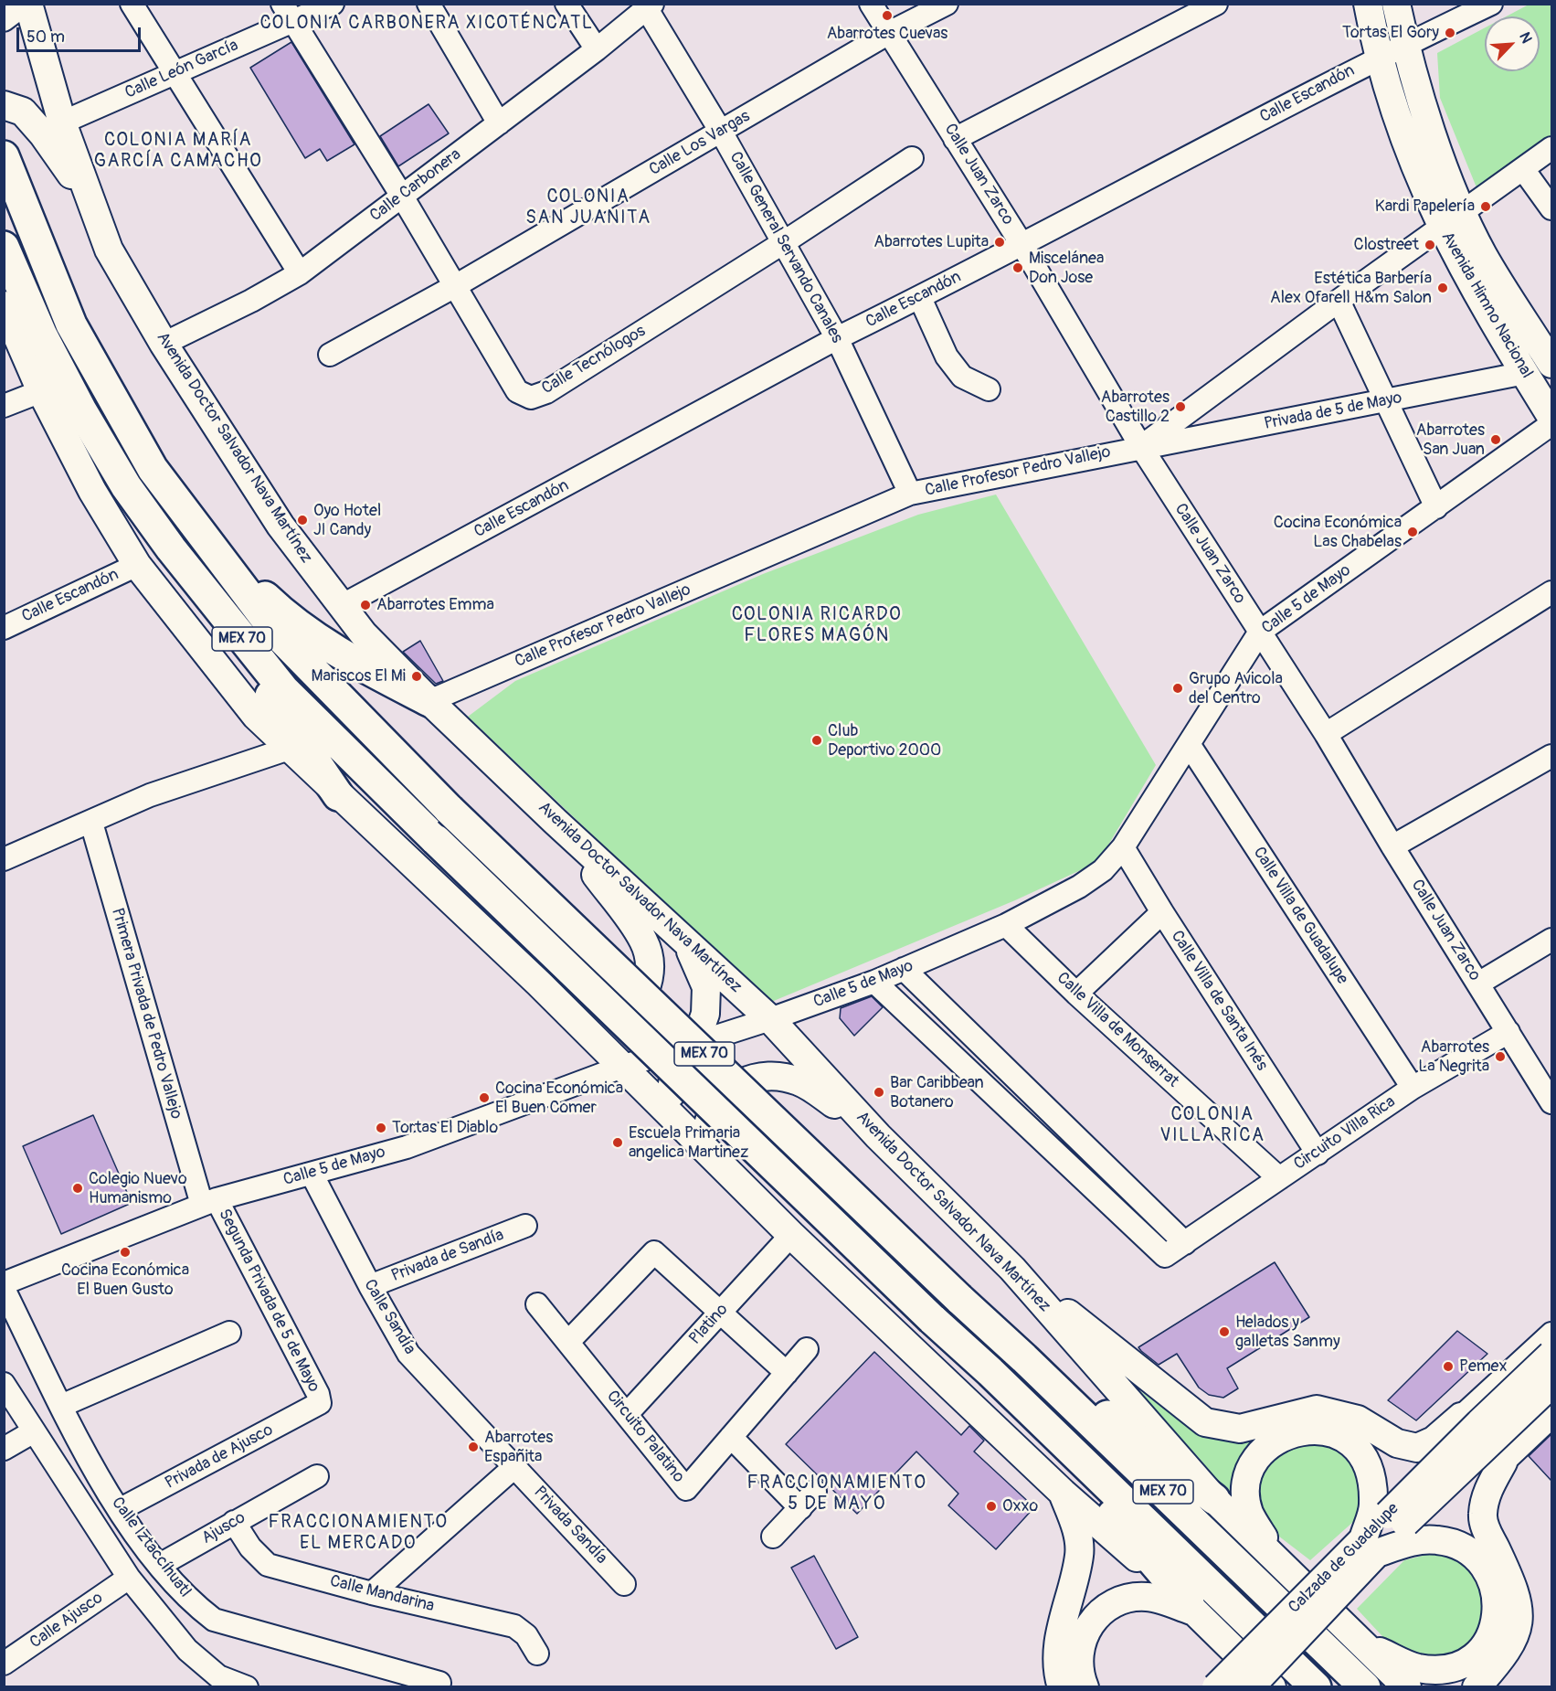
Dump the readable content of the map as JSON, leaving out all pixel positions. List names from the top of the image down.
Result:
{
  "streets": {
    "highway": ["MEX 70"],
    "main road": ["Avenida Himno Nacional", "Avenida Doctor Salvador Nava Martínez", "Calzada de Guadalupe"],
    "street": [
      "Calle León García",
      "Calle Escandón",
      "Calle Los Vargas",
      "Calle Juan Zarco",
      "Calle Carbonera",
      "Calle General Servando Canales",
      "Calle Tecnólogos",
      "Privada de 5 de Mayo",
      "Calle Profesor Pedro Vallejo",
      "Calle 5 de Mayo",
      "Calle Villa de Guadalupe",
      "Calle Villa de Santa Inés",
      "Primera Privada de Pedro Vallejo",
      "Calle Villa de Monserrat",
      "Circuito Villa Rica",
      "Privada de Sandía",
      "Segunda Privada de 5 de Mayo",
      "Calle Sandía",
      "Platino",
      "Circuito Palatino",
      "Privada de Ajusco",
      "Privada Sandía",
      "Ajusco",
      "Calle Iztaccíhuatl",
      "Calle Mandarina",
      "Calle Ajusco"
    ]
  },
  "crossings": [
    ["Calle León García", "Calle Tecnólogos"],
    ["Calle León García", "Avenida Doctor Salvador Nava Martínez"],
    ["Calle Escandón", "Calle Juan Zarco"],
    ["Calle Escandón", "Calle General Servando Canales"],
    ["Calle Escandón", "Avenida Himno Nacional"],
    ["Calle Escandón", "Avenida Doctor Salvador Nava Martínez"],
    ["Calle Los Vargas", "Calle Juan Zarco"],
    ["Calle Los Vargas", "Calle General Servando Canales"],
    ["Calle Los Vargas", "Calle Tecnólogos"],
    ["Calle Juan Zarco", "Privada de 5 de Mayo"],
    ["Calle Juan Zarco", "Calle Profesor Pedro Vallejo"],
    ["Calle Juan Zarco", "Calle 5 de Mayo"],
    ["Calle Juan Zarco", "Circuito Villa Rica"],
    ["Calle Carbonera", "Calle General Servando Canales"],
    ["Calle Carbonera", "Calle Tecnólogos"],
    ["Calle Carbonera", "Avenida Doctor Salvador Nava Martínez"],
    ["Calle General Servando Canales", "Calle Tecnólogos"],
    ["Calle General Servando Canales", "Calle Profesor Pedro Vallejo"],
    ["Avenida Himno Nacional", "Privada de 5 de Mayo"],
    ["Avenida Himno Nacional", "Calle Profesor Pedro Vallejo"],
    ["Privada de 5 de Mayo", "Calle Profesor Pedro Vallejo"],
    ["Avenida Doctor Salvador Nava Martínez", "Calle Profesor Pedro Vallejo"],
    ["Avenida Doctor Salvador Nava Martínez", "Calle 5 de Mayo"],
    ["Calle 5 de Mayo", "Calle Villa de Guadalupe"],
    ["Calle 5 de Mayo", "Calle Villa de Santa Inés"],
    ["Calle 5 de Mayo", "Primera Privada de Pedro Vallejo"],
    ["Calle 5 de Mayo", "Calle Villa de Monserrat"],
    ["Calle 5 de Mayo", "Circuito Villa Rica"],
    ["Calle 5 de Mayo", "Segunda Privada de 5 de Mayo"],
    ["Calle 5 de Mayo", "Calle Sandía"],
    ["Calle Villa de Guadalupe", "Circuito Villa Rica"],
    ["Calle Villa de Santa Inés", "Circuito Villa Rica"],
    ["Primera Privada de Pedro Vallejo", "Segunda Privada de 5 de Mayo"],
    ["Calle Villa de Monserrat", "Circuito Villa Rica"],
    ["Privada de Sandía", "Calle Sandía"],
    ["Segunda Privada de 5 de Mayo", "Privada de Ajusco"],
    ["Calle Sandía", "Privada Sandía"],
    ["Platino", "Circuito Palatino"],
    ["Privada de Ajusco", "Calle Iztaccíhuatl"],
    ["Ajusco", "Calle Iztaccíhuatl"],
    ["Ajusco", "Calle Mandarina"],
    ["Calle Iztaccíhuatl", "Calle Ajusco"]
  ],
  "districts": [
    "COLONIA CARBONERA XICOTÉNCATL",
    "COLONIA MARÍA GARCÍA CAMACHO",
    "COLONIA SAN JUANITA",
    "COLONIA RICARDO FLORES MAGÓN",
    "COLONIA VILLA RICA",
    "FRACCIONAMIENTO 5 DE MAYO",
    "FRACCIONAMIENTO EL MERCADO"
  ],
  "places": [
    "Abarrotes Cuevas",
    "Tortas El Gory",
    "Kardi Papelería",
    "Abarrotes Lupita",
    "Clostreet",
    "Miscelánea Don Jose",
    "Estética Barbería Alex Ofarell H&m Salon",
    "Abarrotes Castillo 2",
    "Abarrotes San Juan",
    "Oyo Hotel JI Candy",
    "Cocina Económica Las Chabelas",
    "Abarrotes Emma",
    "Mariscos El Mi",
    "Grupo Avicola del Centro",
    "Club Deportivo 2000",
    "Abarrotes La Negrita",
    "Bar Caribbean Botanero",
    "Cocina Económica El Buen Comer",
    "Tortas El Diablo",
    "Escuela Primaria angelica Martinez",
    "Colegio Nuevo Humanismo",
    "Cocina Económica El Buen Gusto",
    "Helados y galletas Sanmy",
    "Pemex",
    "Abarrotes Españita",
    "Oxxo"
  ],
  "scale_bar": "50 m",
  "north": "top right"
}
